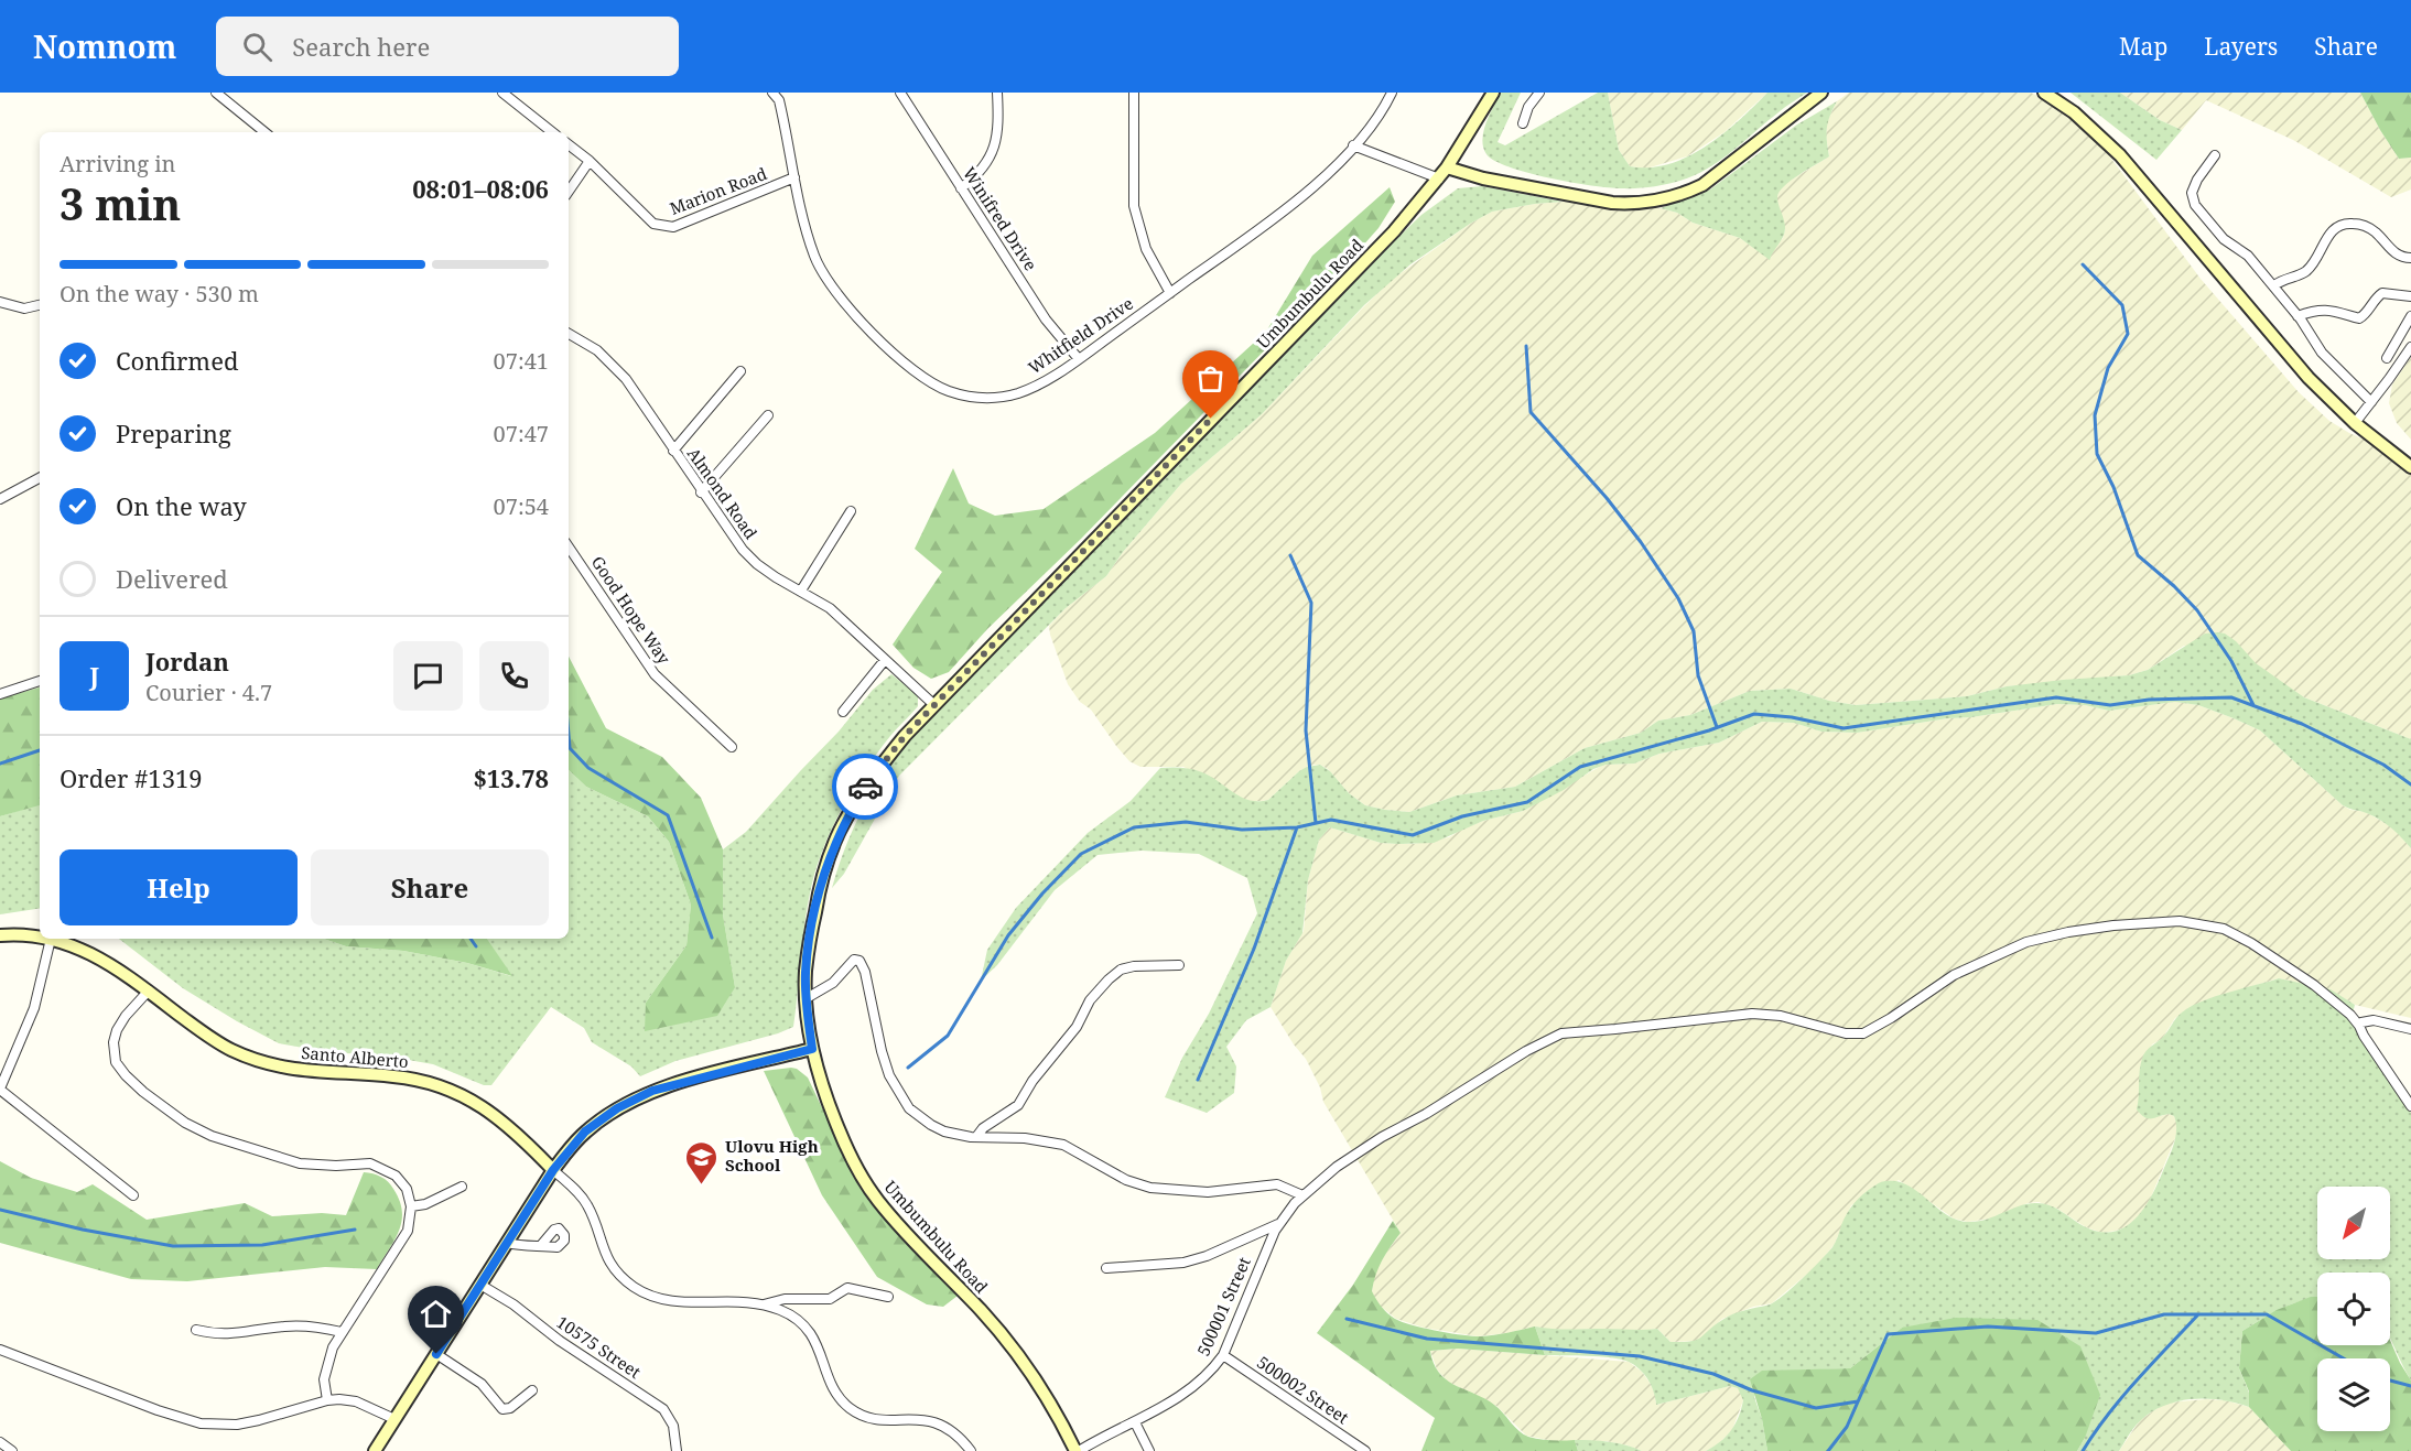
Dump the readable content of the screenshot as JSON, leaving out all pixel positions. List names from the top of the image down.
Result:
{
  "streets": {
    "main road": ["Umbumbulu Road", "Santo Alberto"],
    "street": [
      "Marion Road",
      "Winifred Drive",
      "Whitfield Drive",
      "Almond Road",
      "Good Hope Way",
      "500001 Street",
      "10575 Street",
      "500002 Street"
    ]
  },
  "crossings": [
    ["Marion Road", "Whitfield Drive"],
    ["Winifred Drive", "Whitfield Drive"],
    ["Umbumbulu Road", "Almond Road"],
    ["Umbumbulu Road", "500001 Street"],
    ["500001 Street", "500002 Street"]
  ],
  "places": {
    "school or university": ["Ulovu High School"]
  },
  "north": "bottom left",
  "page": {
    "header": "Nomnom",
    "search": "Search here",
    "nav": ["Map", "Layers", "Share"],
    "heading": ["3 min", "Arriving in", "08:01–08:06"],
    "panel": [
      "Jordan",
      "Courier · 4.7",
      "Order #1319",
      "$13.78"
    ],
    "bar": "On the way · 530 m",
    "list": [
      ["Confirmed", "07:41"],
      ["Preparing", "07:47"],
      ["On the way", "07:54"],
      "Delivered"
    ],
    "round": "J",
    "buttons": ["Help", "Share"]
  }
}
